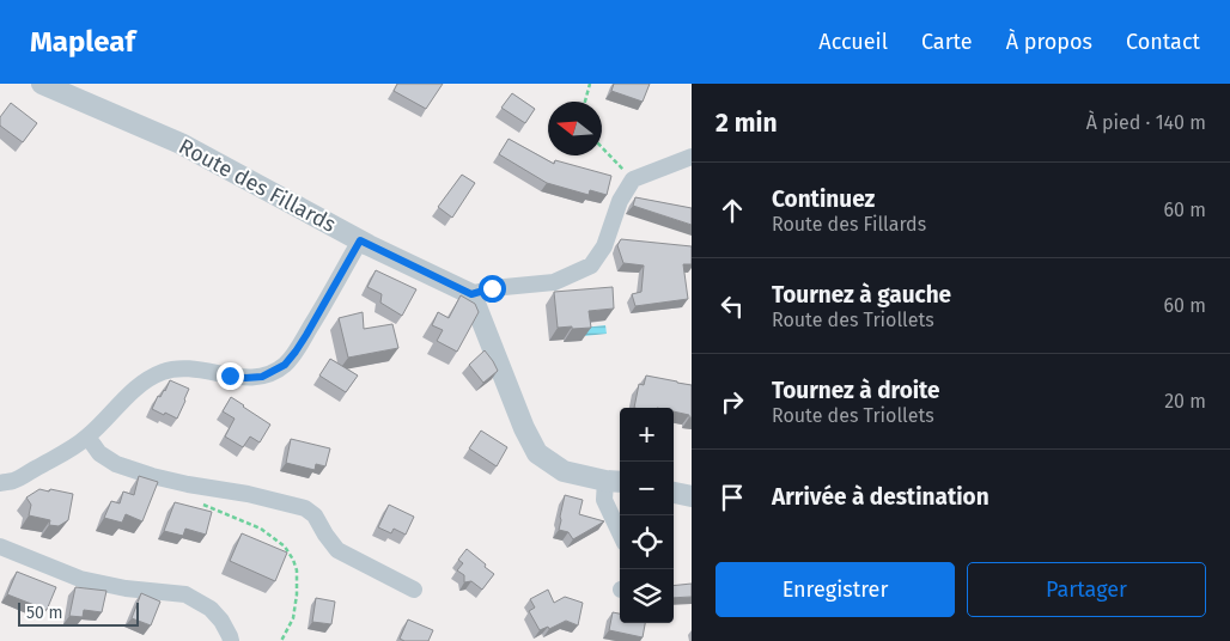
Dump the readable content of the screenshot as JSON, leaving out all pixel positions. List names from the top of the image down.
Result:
{
  "streets": {
    "street": ["Route des Fillards"]
  },
  "scale_bar": "50 m",
  "north": "left",
  "page": {
    "header": "Mapleaf",
    "nav": [
      "Accueil",
      "Carte",
      "À propos",
      "Contact"
    ],
    "heading": ["2 min", "À pied · 140 m"],
    "list": [
      ["Continuez", "Route des Fillards", "60 m"],
      ["Tournez à gauche", "Route des Triollets", "60 m"],
      ["Tournez à droite", "Route des Triollets", "20 m"],
      "Arrivée à destination"
    ],
    "map_buttons": ["+", "−"],
    "buttons": ["Enregistrer", "Partager"],
    "scale": "50 m"
  }
}
